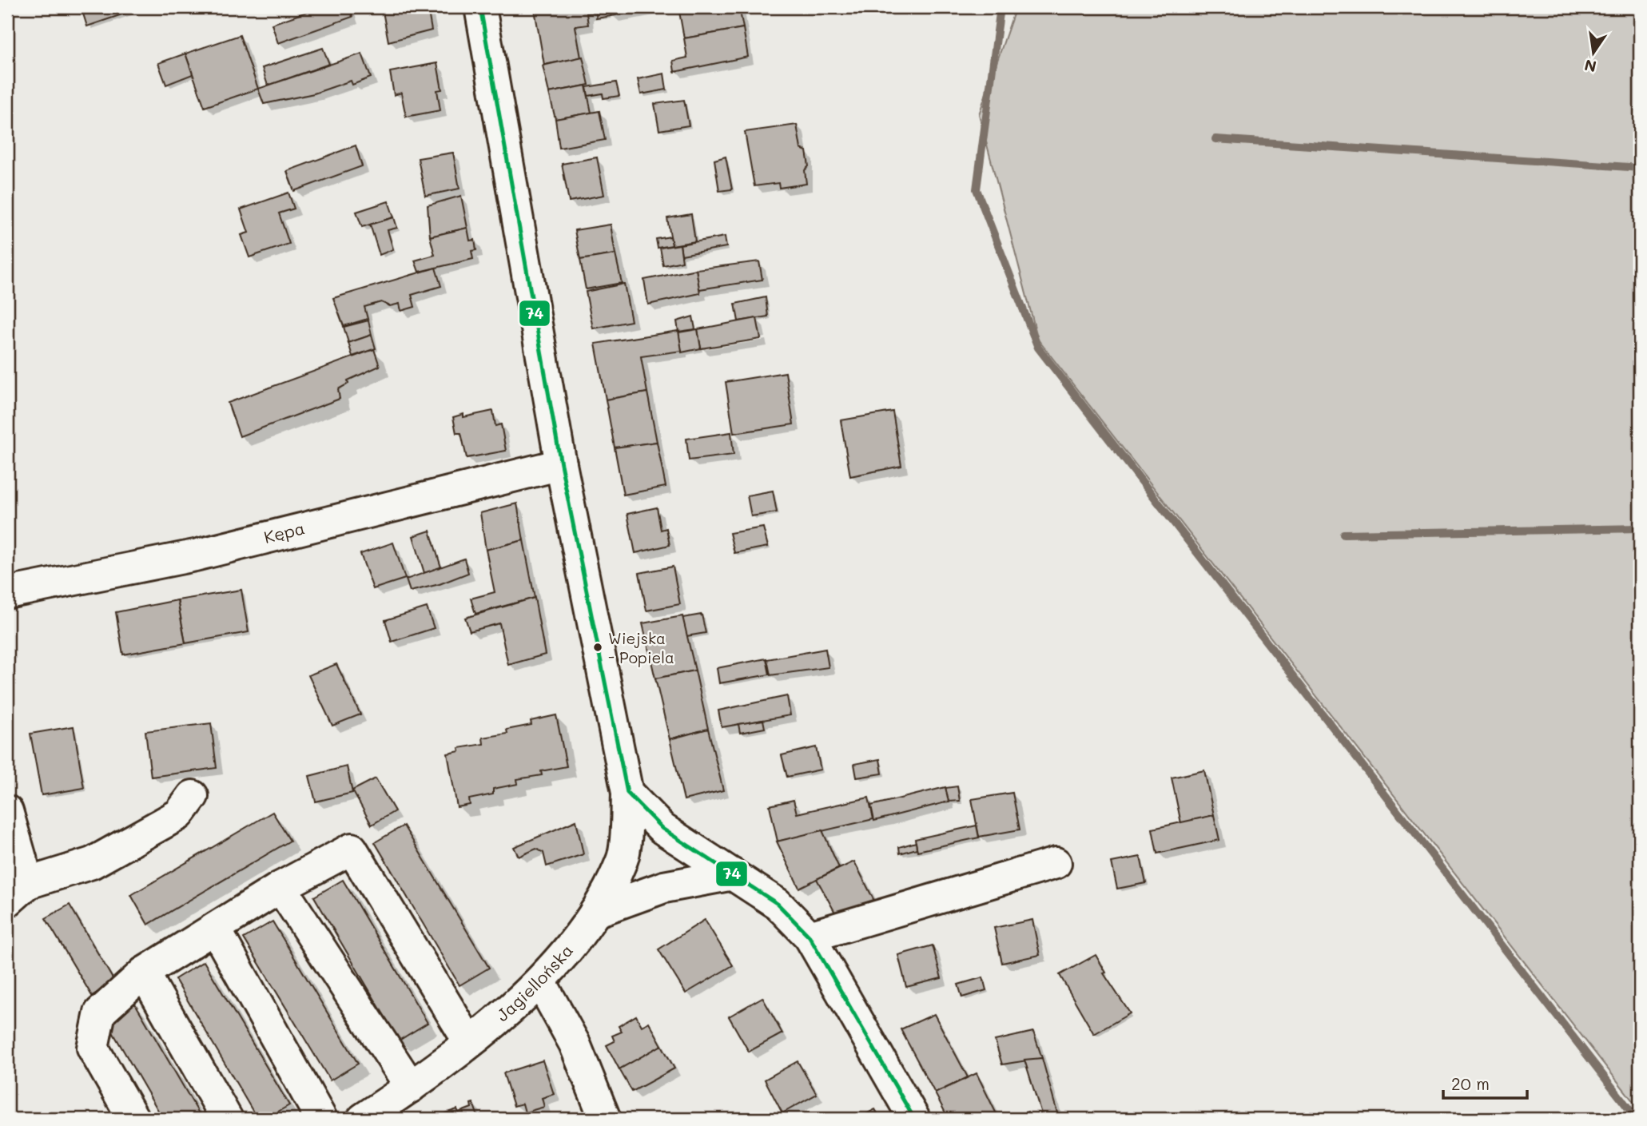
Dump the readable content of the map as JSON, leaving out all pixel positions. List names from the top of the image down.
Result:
{
  "streets": {
    "street": ["Kępa", "Jagiellońska"]
  },
  "crossings": [
    ["Kępa", "Jagiellońska"]
  ],
  "places": ["Wiejska - Popiela"],
  "lines": ["transit line 74"],
  "scale_bar": "20 m",
  "north": "bottom"
}
